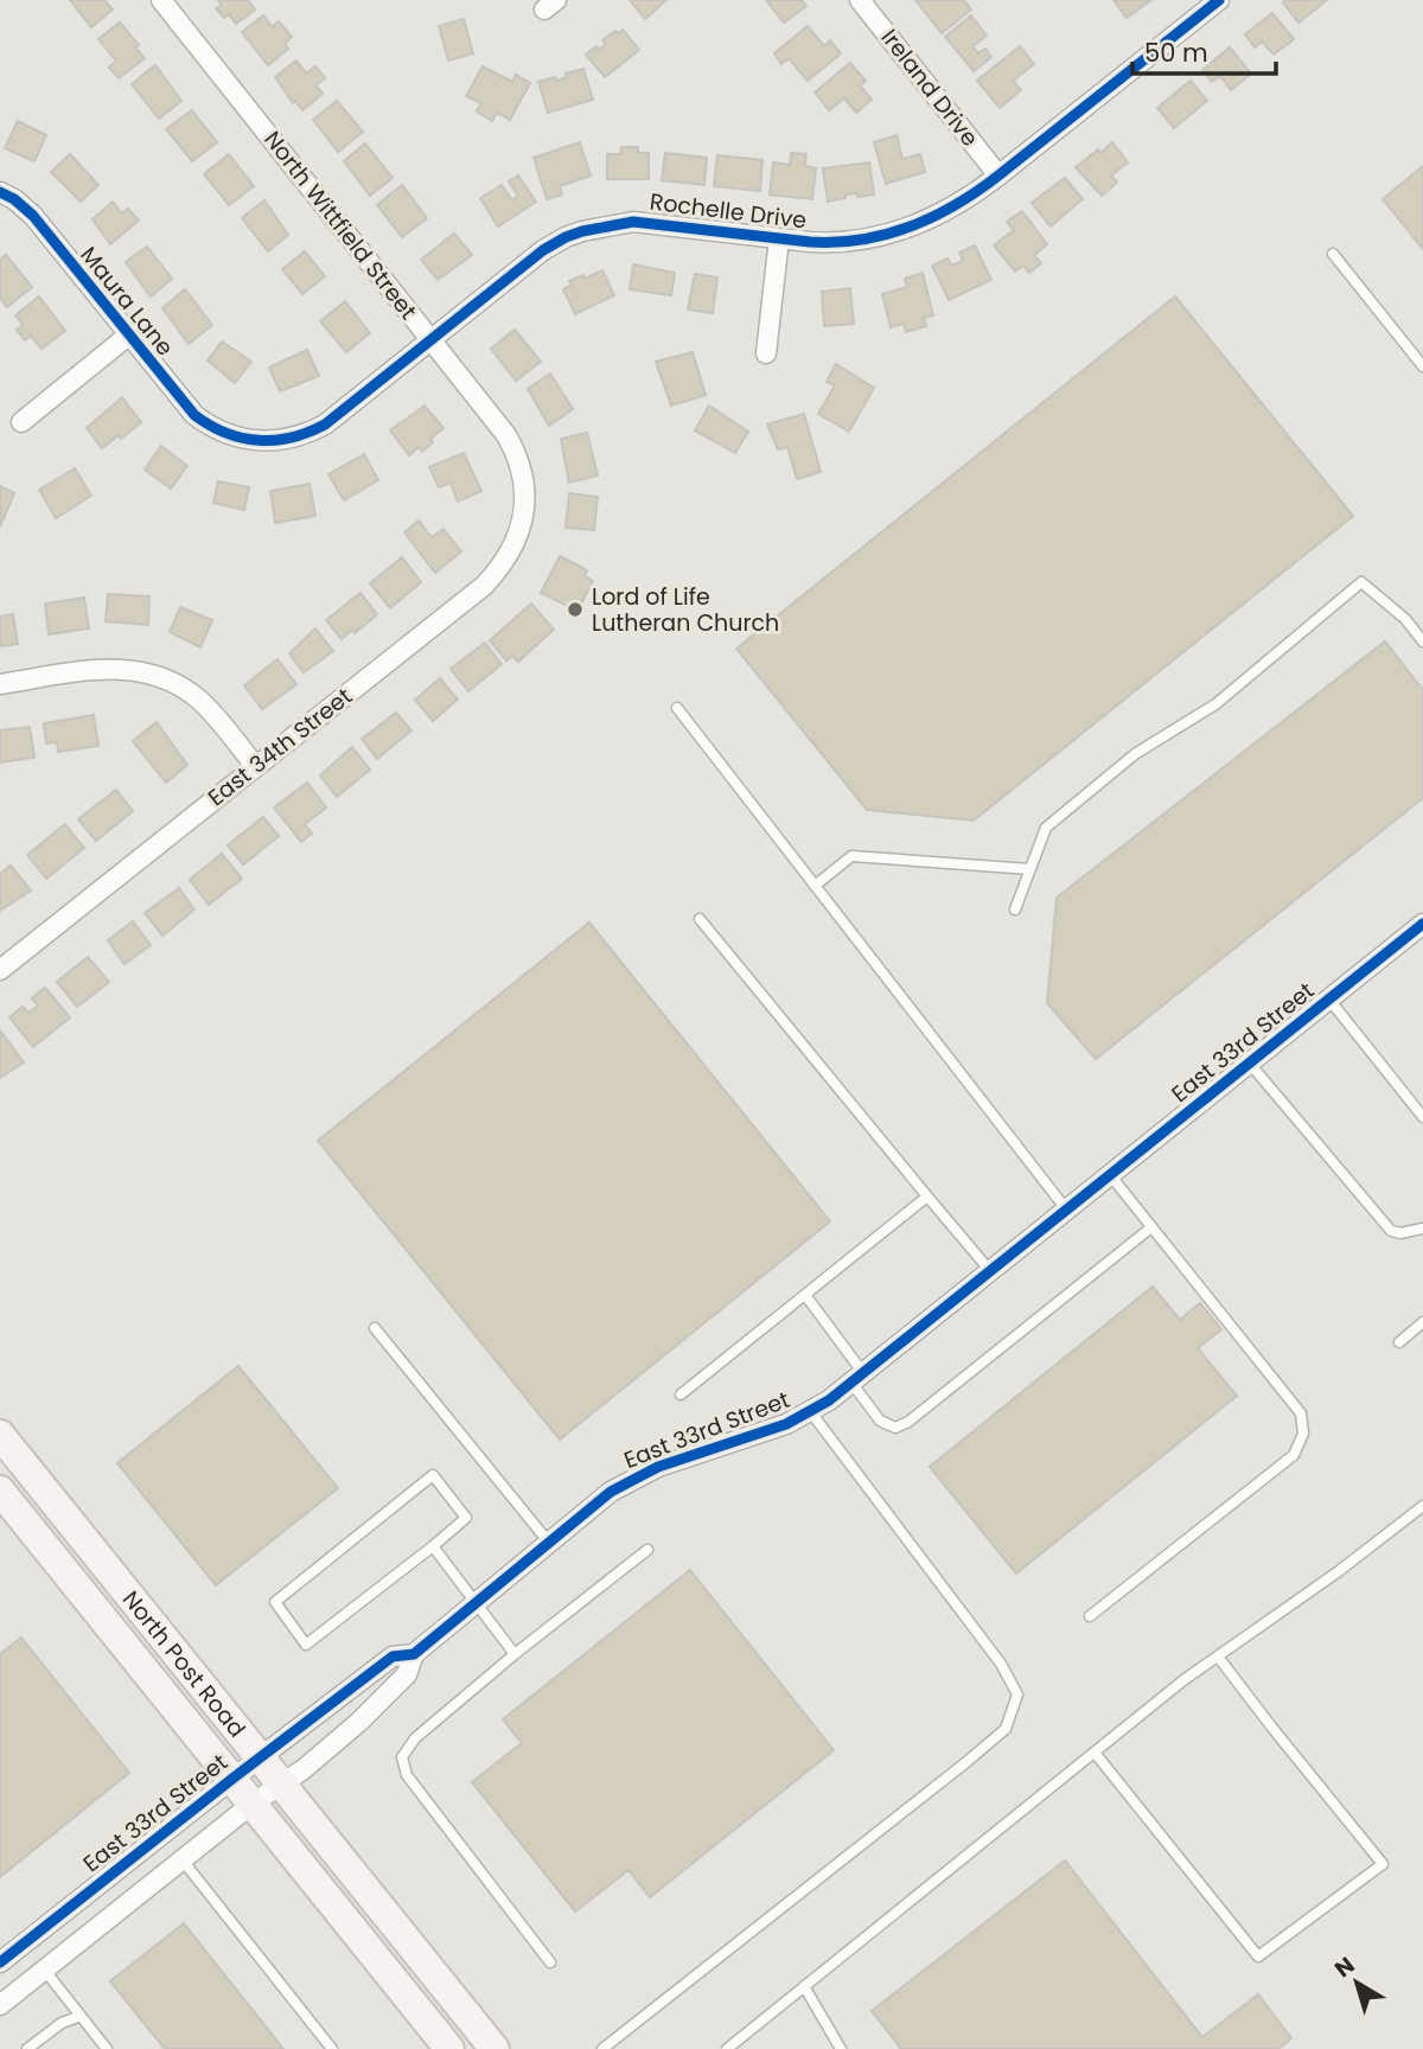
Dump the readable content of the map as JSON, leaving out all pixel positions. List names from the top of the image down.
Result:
{
  "streets": {
    "main road": ["North Post Road"],
    "street": [
      "Ireland Drive",
      "Rochelle Drive",
      "North Wittfield Street",
      "Maura Lane",
      "East 34th Street",
      "East 33rd Street"
    ]
  },
  "crossings": [
    ["Ireland Drive", "Rochelle Drive"],
    ["Rochelle Drive", "North Wittfield Street"],
    ["Rochelle Drive", "Maura Lane"],
    ["North Wittfield Street", "East 34th Street"],
    ["East 33rd Street", "North Post Road"]
  ],
  "places": ["Lord of Life Lutheran Church"],
  "scale_bar": "50 m",
  "north": "top left"
}
